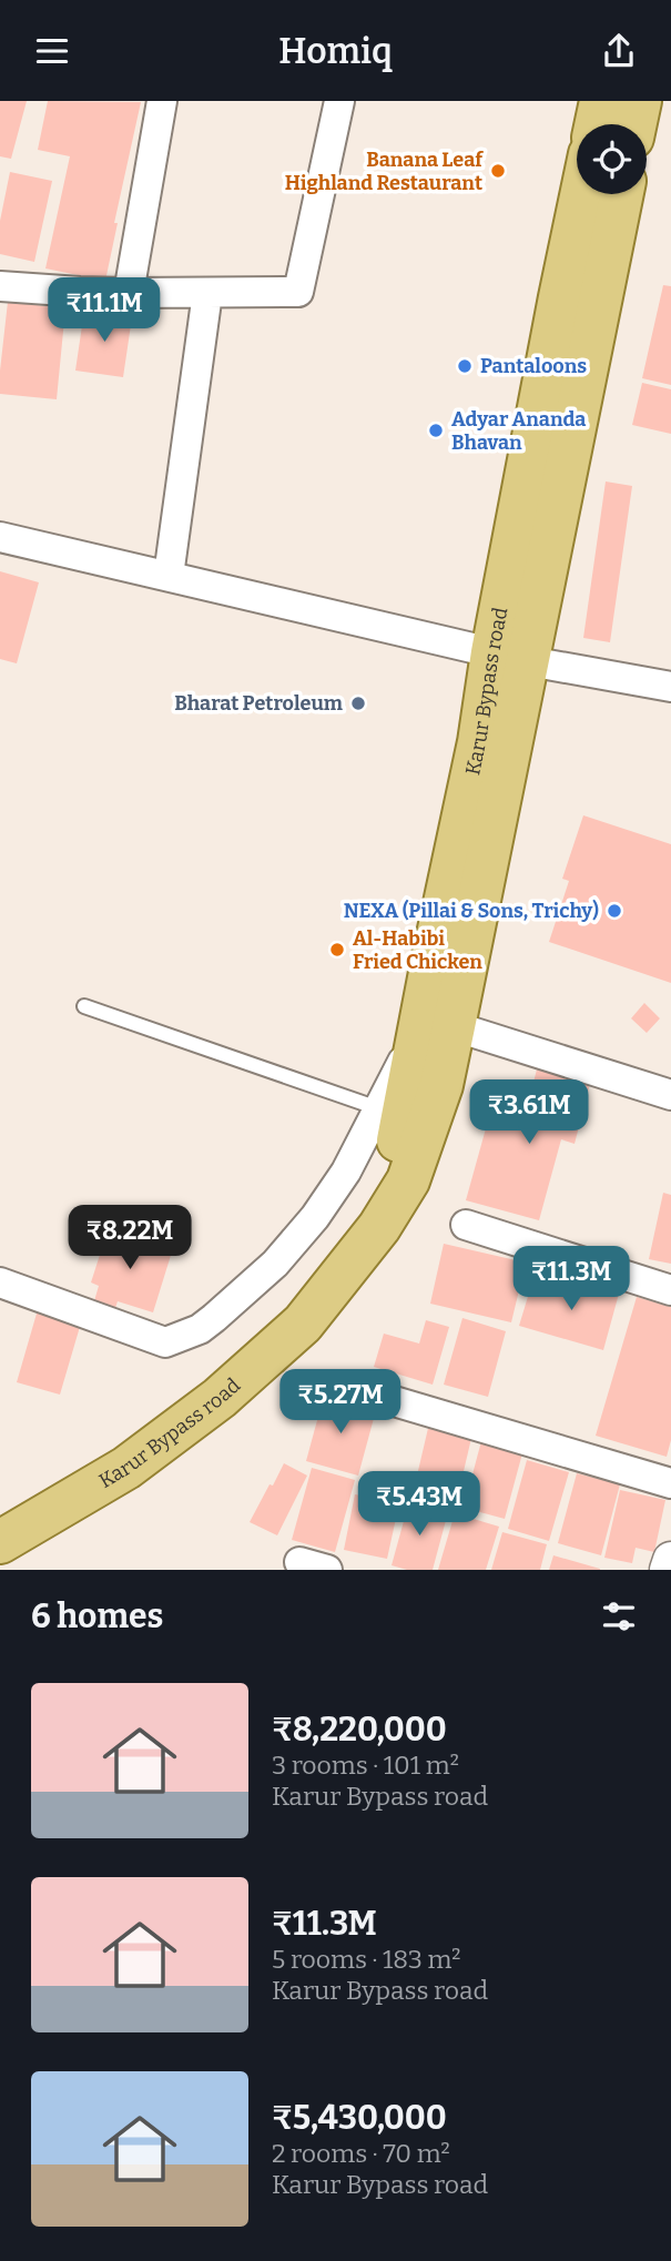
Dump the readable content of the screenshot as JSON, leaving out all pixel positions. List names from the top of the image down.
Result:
{
  "streets": {
    "main road": ["Karur Bypass road"]
  },
  "places": [
    "Banana Leaf Highland Restaurant",
    "Pantaloons",
    "Adyar Ananda Bhavan",
    "Bharat Petroleum",
    "NEXA (Pillai & Sons, Trichy)",
    "Al-Habibi Fried Chicken"
  ],
  "page": {
    "header": "Homiq",
    "price": [
      "₹11.1M",
      "₹3.61M",
      "₹8.22M",
      "₹11.3M",
      "₹5.27M",
      "₹5.43M"
    ],
    "heading": "6 homes",
    "list": [
      {
        "name": "₹8,220,000",
        "note": "3 rooms · 101 m² · Karur Bypass road"
      },
      {
        "name": "₹11.3M",
        "note": "5 rooms · 183 m² · Karur Bypass road"
      },
      {
        "name": "₹5,430,000",
        "note": "2 rooms · 70 m² · Karur Bypass road"
      }
    ]
  }
}
